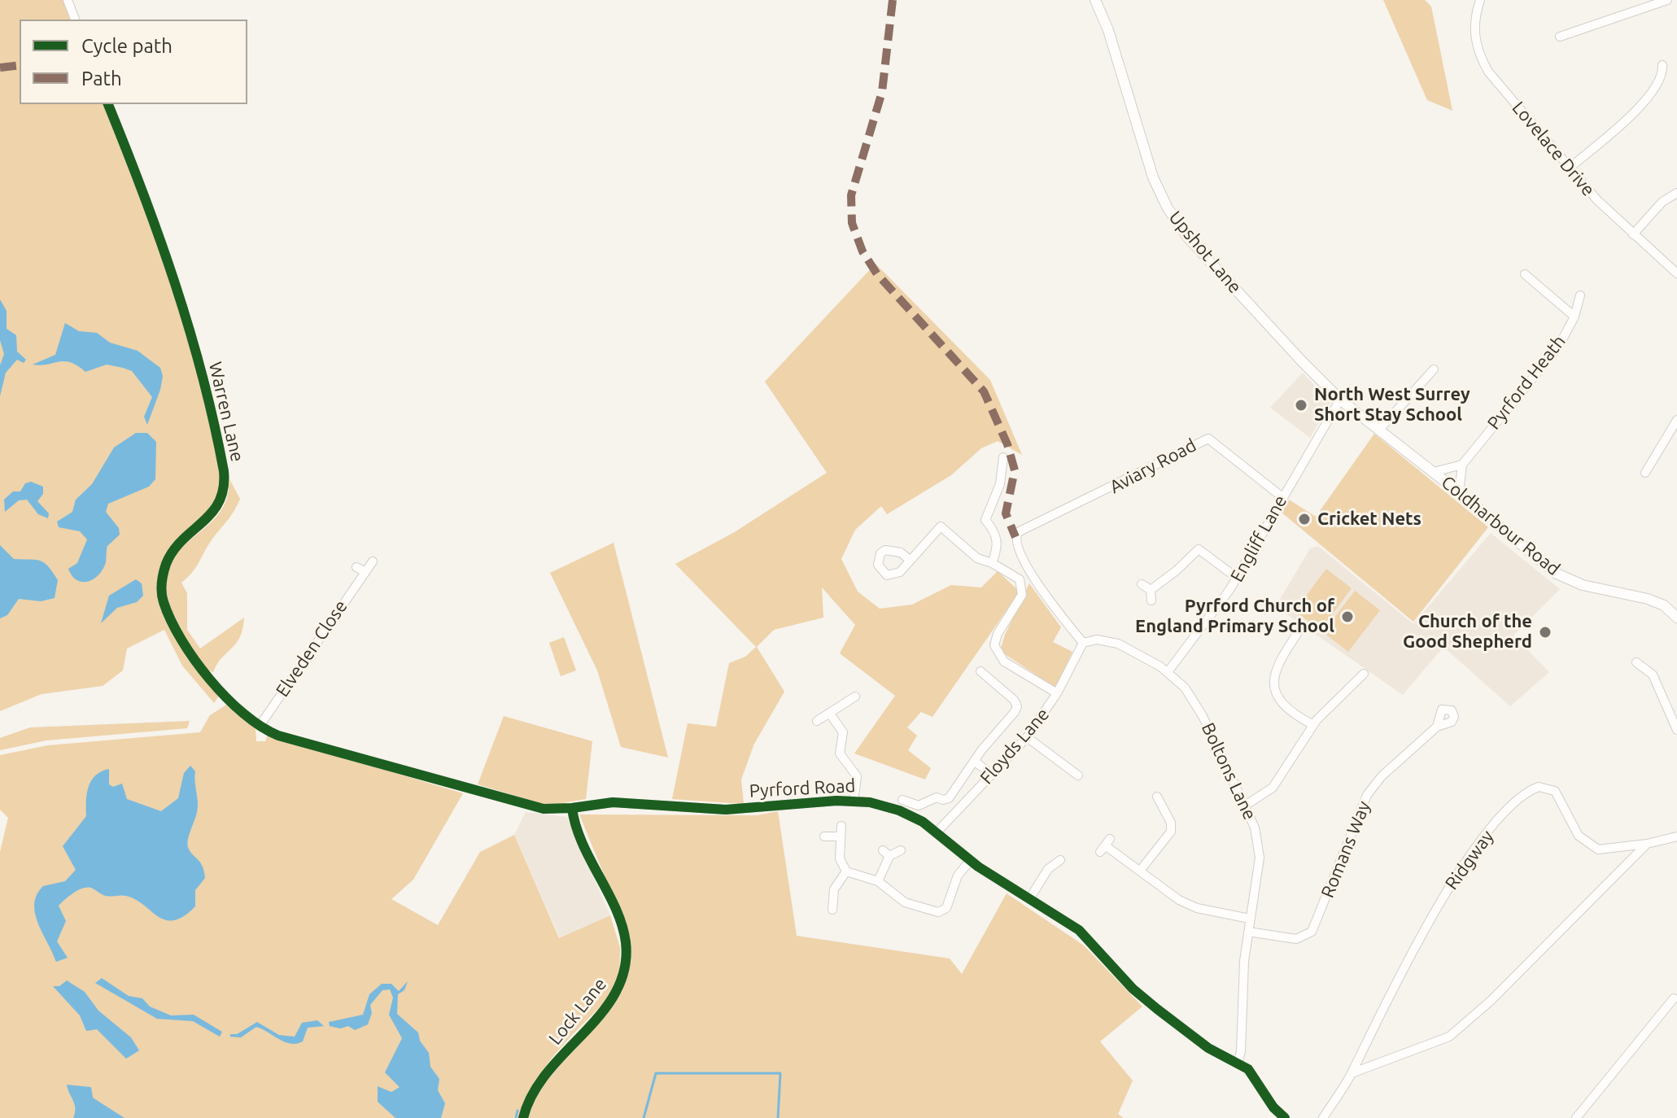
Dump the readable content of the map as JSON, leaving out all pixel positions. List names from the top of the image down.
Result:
{
  "streets": {
    "main road": ["Upshot Lane", "Coldharbour Road"],
    "street": [
      "Lovelace Drive",
      "Pyrford Heath",
      "Warren Lane",
      "Aviary Road",
      "Engliff Lane",
      "Elveden Close",
      "Floyds Lane",
      "Boltons Lane",
      "Pyrford Road",
      "Romans Way",
      "Ridgway",
      "Lock Lane"
    ]
  },
  "crossings": [
    ["Upshot Lane", "Coldharbour Road"],
    ["Upshot Lane", "Engliff Lane"],
    ["Warren Lane", "Elveden Close"],
    ["Warren Lane", "Pyrford Road"],
    ["Aviary Road", "Engliff Lane"],
    ["Aviary Road", "Floyds Lane"],
    ["Aviary Road", "Boltons Lane"],
    ["Coldharbour Road", "Engliff Lane"],
    ["Engliff Lane", "Boltons Lane"],
    ["Elveden Close", "Pyrford Road"],
    ["Floyds Lane", "Boltons Lane"],
    ["Floyds Lane", "Pyrford Road"],
    ["Boltons Lane", "Pyrford Road"],
    ["Boltons Lane", "Romans Way"],
    ["Pyrford Road", "Lock Lane"]
  ],
  "places": [
    "North West Surrey Short Stay School",
    "Cricket Nets",
    "Pyrford Church of England Primary School",
    "Church of the Good Shepherd"
  ],
  "legend": ["Cycle path", "Path"]
}
